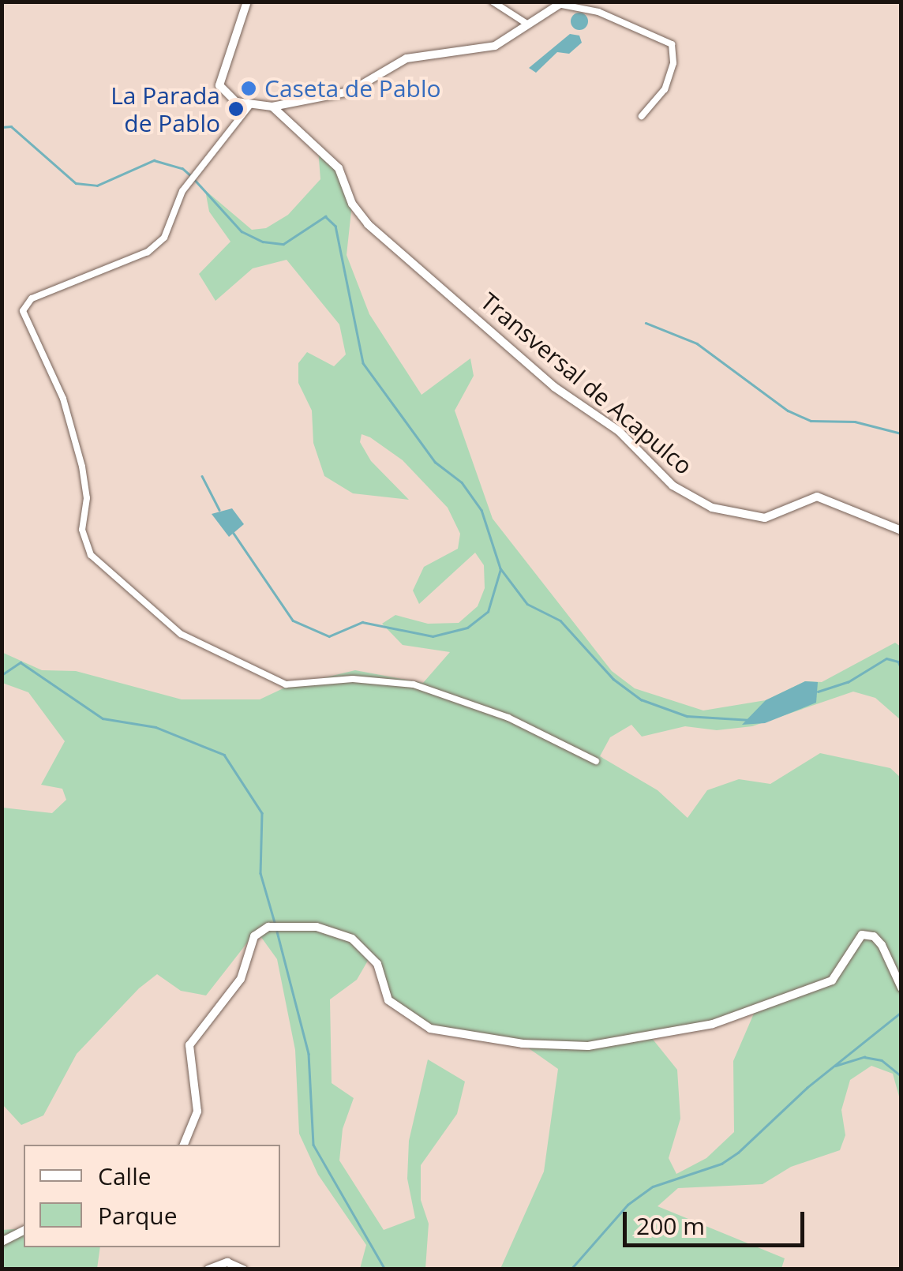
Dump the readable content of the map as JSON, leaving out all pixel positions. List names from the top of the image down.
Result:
{
  "streets": {
    "street": ["Transversal de Acapulco"]
  },
  "places": ["Caseta de Pablo", "La Parada de Pablo"],
  "legend": ["Calle", "Parque"],
  "scale_bar": "200 m"
}
